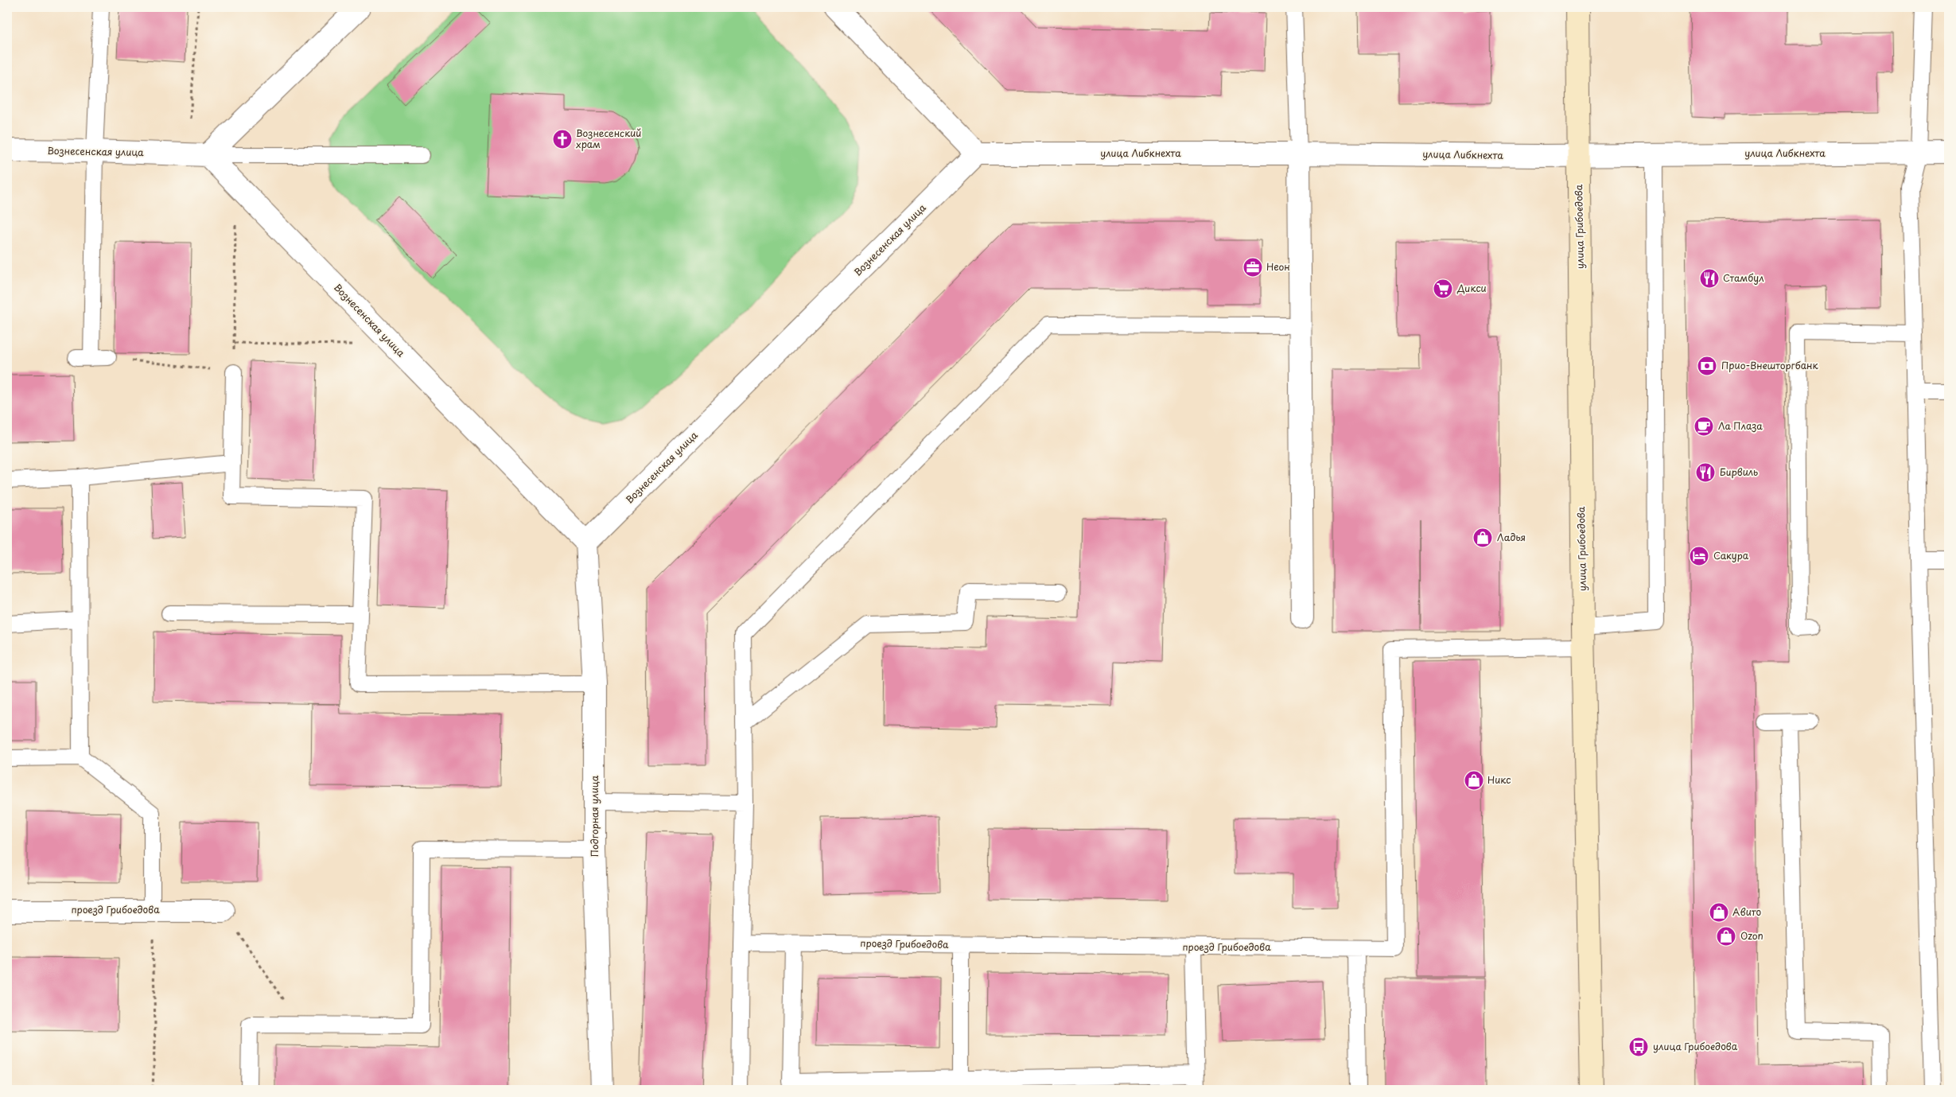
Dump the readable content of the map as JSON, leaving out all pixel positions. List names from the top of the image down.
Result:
{
  "streets": {
    "main road": ["улица Грибоедова"],
    "street": [
      "Вознесенская улица",
      "улица Либкнехта",
      "Подгорная улица",
      "проезд Грибоедова"
    ]
  },
  "crossings": [
    ["Вознесенская улица", "улица Либкнехта"],
    ["Вознесенская улица", "Подгорная улица"],
    ["улица Либкнехта", "улица Грибоедова"],
    ["улица Грибоедова", "проезд Грибоедова"]
  ],
  "places": {
    "church": ["Вознесенский храм"],
    "office": ["Неон"],
    "restaurant": ["Стамбул", "Бирвиль"],
    "supermarket": ["Дикси"],
    "bank": ["Прио-Внешторгбанк"],
    "cafe": ["Ла Плаза"],
    "shop": [
      "Ладья",
      "Никс",
      "Авито",
      "Ozon"
    ],
    "hotel": ["Сакура"],
    "bus stop": ["улица Грибоедова"]
  }
}
